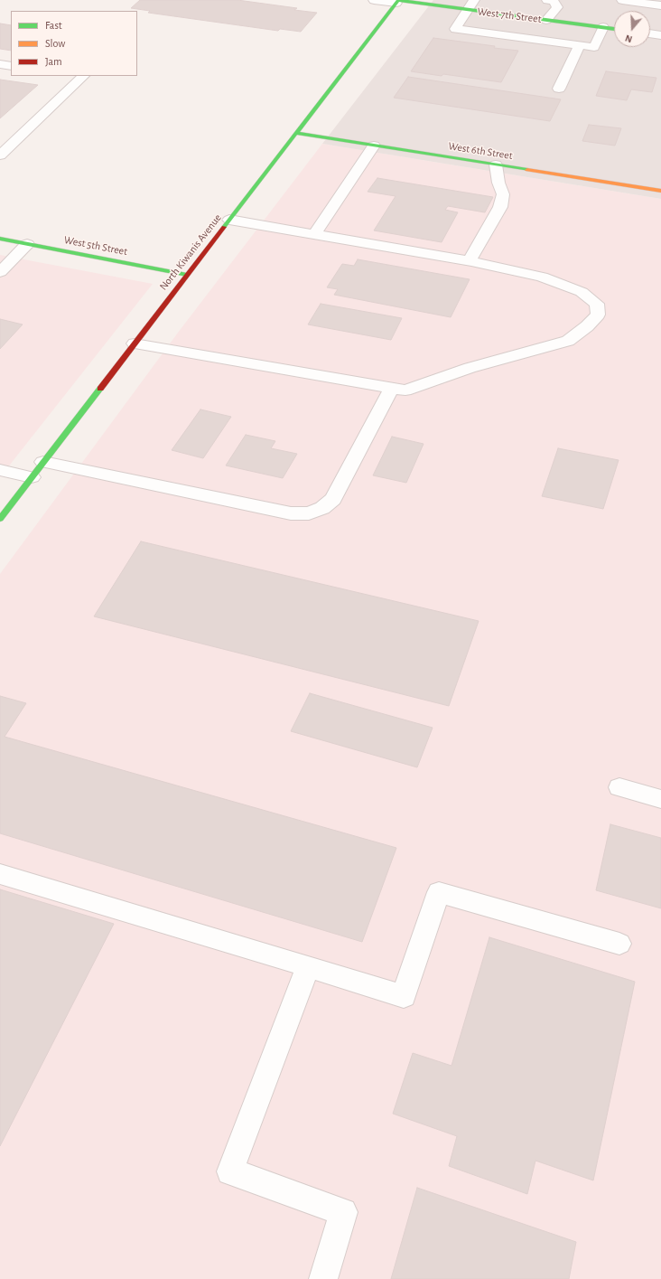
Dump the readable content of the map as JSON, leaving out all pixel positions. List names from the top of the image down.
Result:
{
  "streets": {
    "main road": [
      "West 7th Street",
      "West 6th Street",
      "West 5th Street",
      "North Kiwanis Avenue"
    ]
  },
  "crossings": [
    ["West 7th Street", "North Kiwanis Avenue"],
    ["West 6th Street", "North Kiwanis Avenue"],
    ["West 5th Street", "North Kiwanis Avenue"]
  ],
  "legend": ["Fast", "Slow", "Jam"],
  "north": "bottom"
}
